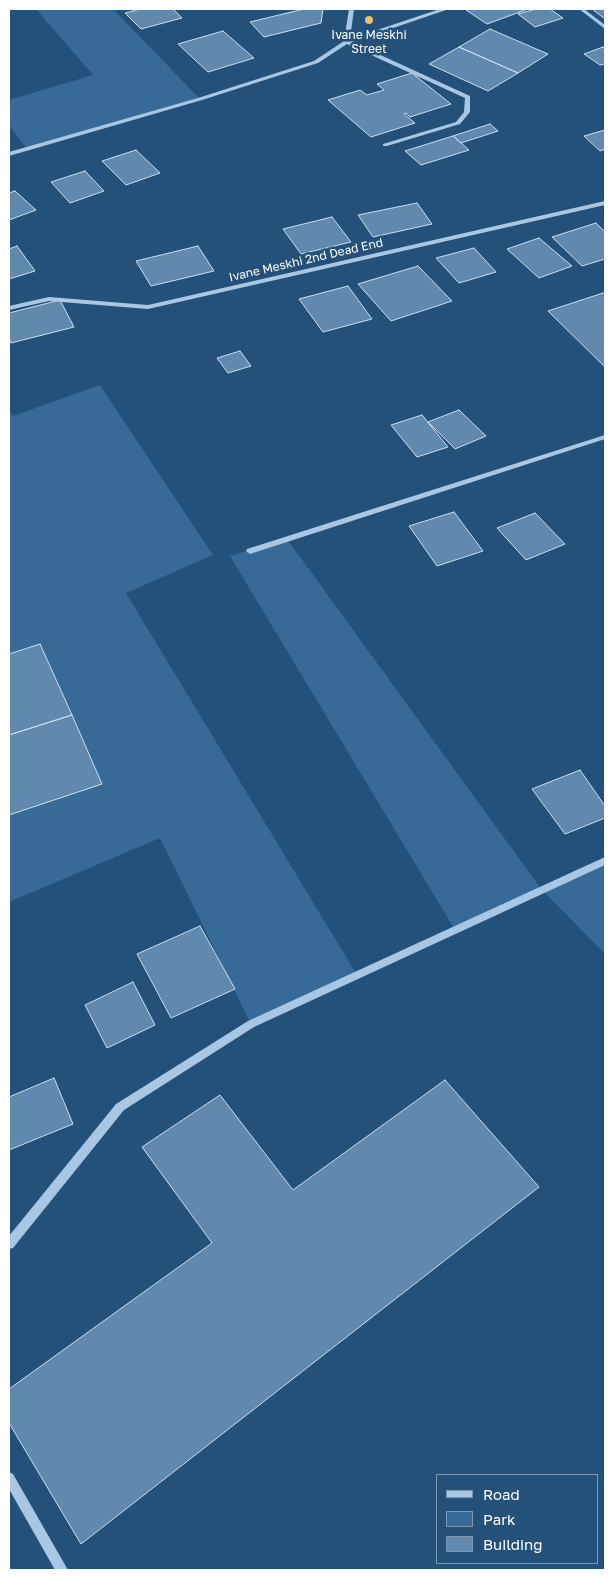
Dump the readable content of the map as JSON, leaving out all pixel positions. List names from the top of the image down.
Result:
{
  "streets": {
    "street": ["Ivane Meskhi 2nd Dead End"]
  },
  "places": ["Ivane Meskhi Street"],
  "legend": ["Road", "Park", "Building"]
}
